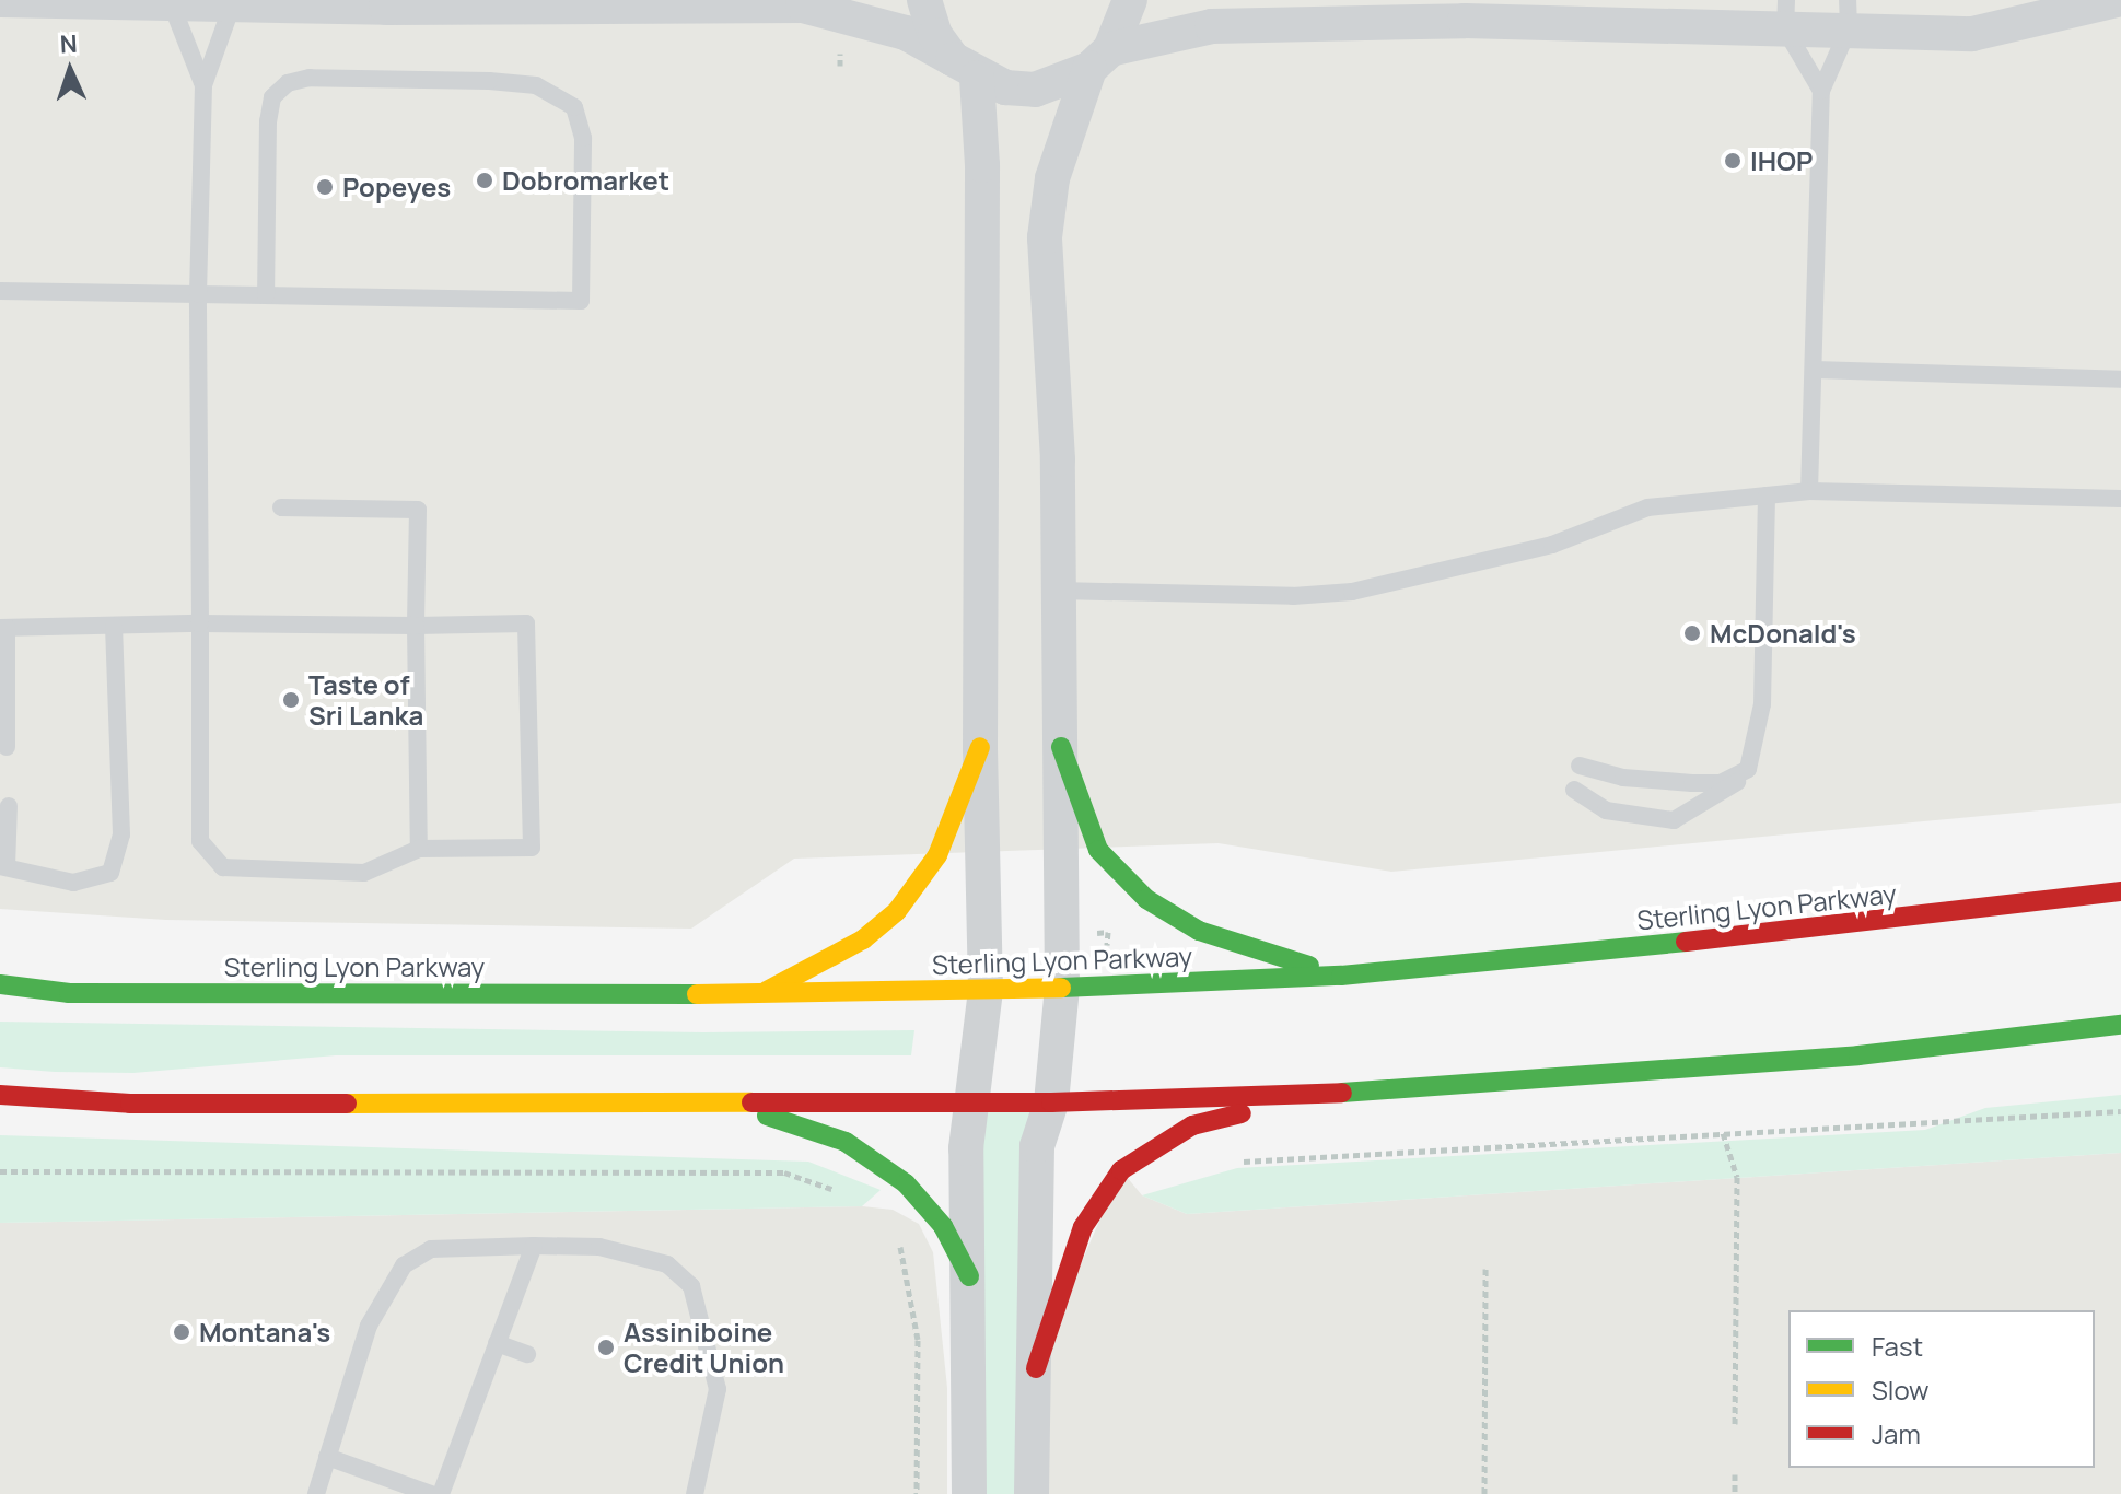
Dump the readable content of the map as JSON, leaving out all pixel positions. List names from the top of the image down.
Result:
{
  "streets": {
    "main road": ["Sterling Lyon Parkway"]
  },
  "places": [
    "IHOP",
    "Dobromarket",
    "Popeyes",
    "McDonald's",
    "Taste of Sri Lanka",
    "Montana's",
    "Assiniboine Credit Union"
  ],
  "legend": ["Fast", "Slow", "Jam"],
  "north": "top"
}
